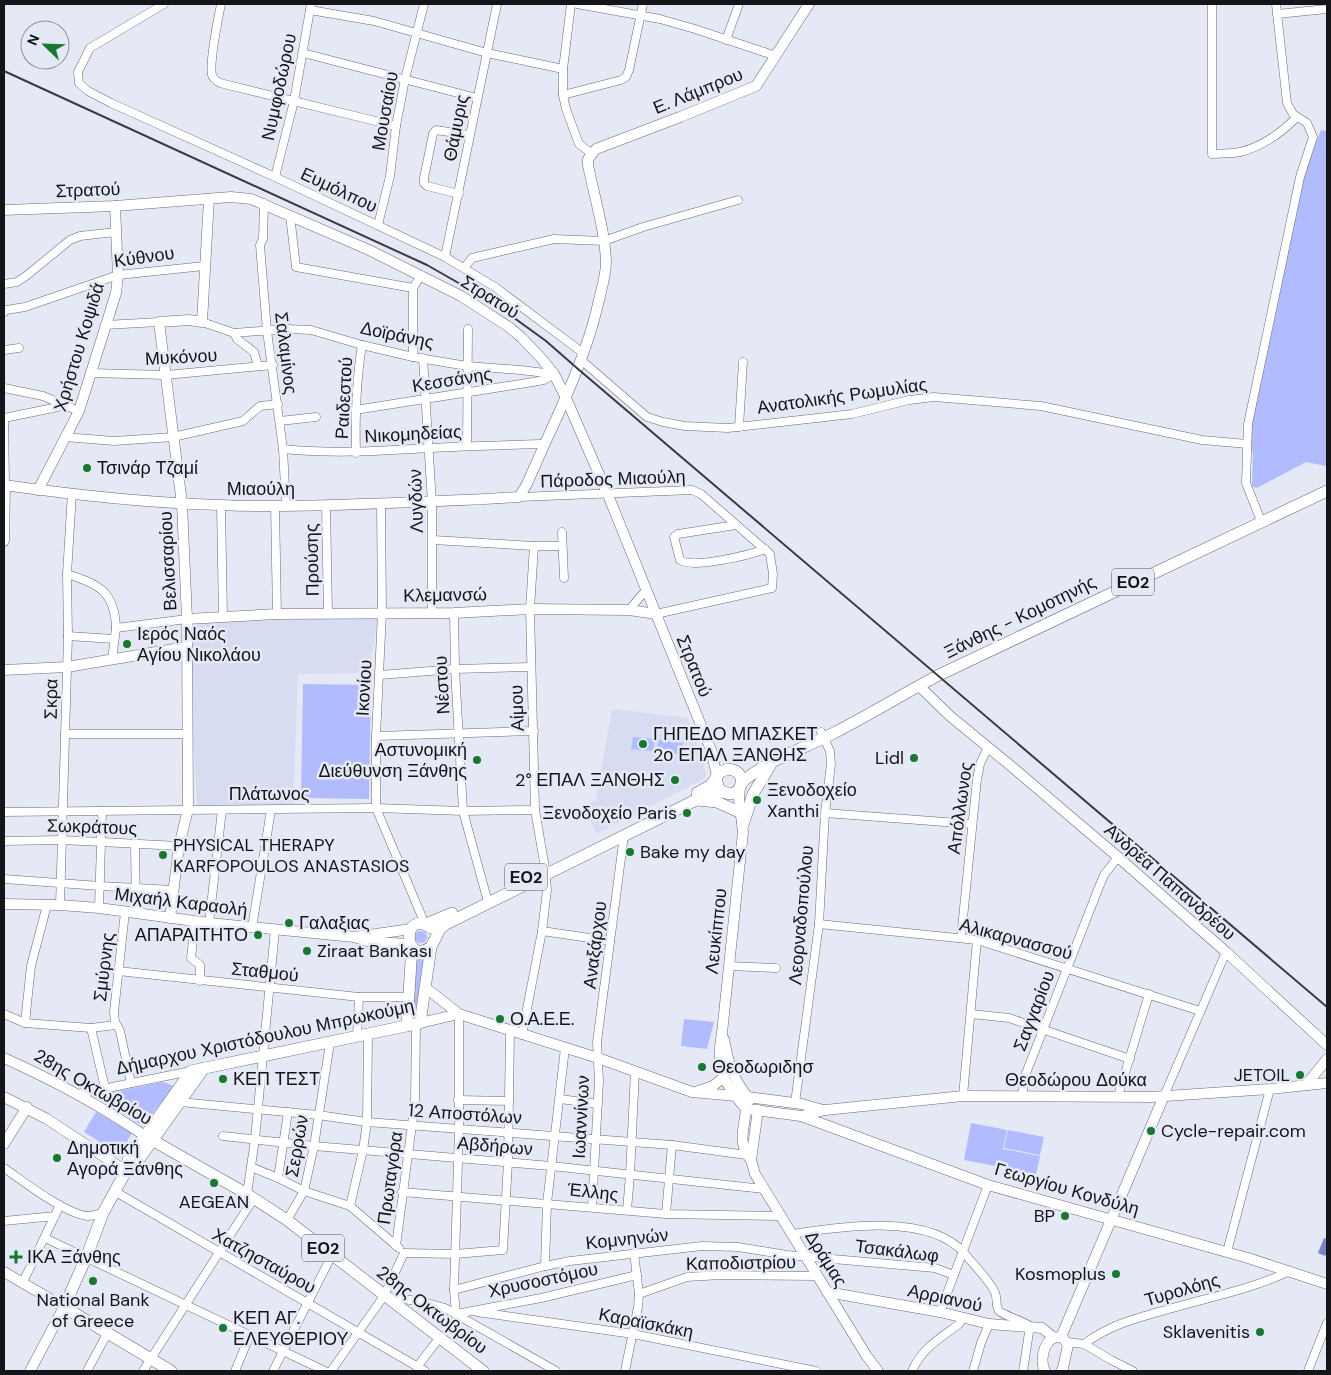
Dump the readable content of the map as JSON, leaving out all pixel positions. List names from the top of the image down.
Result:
{
  "streets": {
    "main road": [
      "ΕΟ2",
      "Ξάνθης - Κομοτηνής",
      "Δήμαρχου Χριστόδουλου Μπρωκούμη",
      "28ης Οκτωβρίου"
    ],
    "street": [
      "Νυμφοδώρου",
      "Ε. Λάμπρου",
      "Μουσαίου",
      "Θάμυρις",
      "Στρατού",
      "Ευμόλπου",
      "Κύθνου",
      "Δοϊράνης",
      "Χρήστου Κοψιδά",
      "Σαλαμίνος",
      "Μυκόνου",
      "Κεσσάνης",
      "Ανατολικής Ρωμυλίας",
      "Ραιδεστού",
      "Νικομηδείας",
      "Πάροδος Μιαούλη",
      "Μιαούλη",
      "Λυγδών",
      "Προύσης",
      "Βελισσαρίου",
      "Κλεμανσώ",
      "Νέστου",
      "Ικονίου",
      "Σκρα",
      "Αίμου",
      "Πλάτωνος",
      "Απόλλωνος",
      "Σωκράτους",
      "Ανδρέα Παπανδρέου",
      "Μιχαήλ Καραολή",
      "Λεορναδοπούλου",
      "Λευκίππου",
      "Αλικαρνασσού",
      "Αναξάρχου",
      "Σμύρνης",
      "Σταθμού",
      "Σαγγαρίου",
      "Θεοδώρου Δούκα",
      "12 Αποστόλων",
      "Ιωαννίνων",
      "Σερρών",
      "Αβδήρων",
      "Πρωταγόρα",
      "Γεωργίου Κονδύλη",
      "Έλλης",
      "Κομνηνών",
      "Τσακάλωφ",
      "Δράμας",
      "Χατζησταύρου",
      "Καποδιστρίου",
      "Χρυσοστόμου",
      "Τυρολόης",
      "Αρριανού",
      "Καραϊσκάκη"
    ]
  },
  "crossings": [
    ["Νυμφοδώρου", "Ευμόλπου"],
    ["Μουσαίου", "Ευμόλπου"],
    ["Θάμυρις", "Ευμόλπου"],
    ["Στρατού", "Δοϊράνης"],
    ["Στρατού", "Χρήστου Κοψιδά"],
    ["Στρατού", "Σαλαμίνος"],
    ["Στρατού", "Κεσσάνης"],
    ["Στρατού", "Πάροδος Μιαούλη"],
    ["Στρατού", "ΕΟ2"],
    ["Στρατού", "Κλεμανσώ"],
    ["Στρατού", "Λευκίππου"],
    ["Ευμόλπου", "Ανατολικής Ρωμυλίας"],
    ["Κύθνου", "Χρήστου Κοψιδά"],
    ["Δοϊράνης", "Χρήστου Κοψιδά"],
    ["Δοϊράνης", "Σαλαμίνος"],
    ["Δοϊράνης", "Μυκόνου"],
    ["Δοϊράνης", "Κεσσάνης"],
    ["Δοϊράνης", "Ραιδεστού"],
    ["Δοϊράνης", "Λυγδών"],
    ["Δοϊράνης", "Βελισσαρίου"],
    ["Χρήστου Κοψιδά", "Μυκόνου"],
    ["Χρήστου Κοψιδά", "Μιαούλη"],
    ["Σαλαμίνος", "Μυκόνου"],
    ["Σαλαμίνος", "Νικομηδείας"],
    ["Σαλαμίνος", "Μιαούλη"],
    ["Μυκόνου", "Βελισσαρίου"],
    ["Κεσσάνης", "Ραιδεστού"],
    ["Κεσσάνης", "Λυγδών"],
    ["Ραιδεστού", "Νικομηδείας"],
    ["Νικομηδείας", "Λυγδών"],
    ["Πάροδος Μιαούλη", "Μιαούλη"],
    ["Πάροδος Μιαούλη", "Κλεμανσώ"],
    ["Μιαούλη", "Λυγδών"],
    ["Μιαούλη", "Προύσης"],
    ["Μιαούλη", "Βελισσαρίου"],
    ["Μιαούλη", "Ικονίου"],
    ["Μιαούλη", "Σκρα"],
    ["Λυγδών", "Κλεμανσώ"],
    ["Προύσης", "Κλεμανσώ"],
    ["Βελισσαρίου", "Κλεμανσώ"],
    ["Βελισσαρίου", "Πλάτωνος"],
    ["Βελισσαρίου", "Σωκράτους"],
    ["Βελισσαρίου", "Μιχαήλ Καραολή"],
    ["ΕΟ2", "Ξάνθης - Κομοτηνής"],
    ["ΕΟ2", "Νέστου"],
    ["ΕΟ2", "Ικονίου"],
    ["ΕΟ2", "Αίμου"],
    ["ΕΟ2", "Απόλλωνος"],
    ["ΕΟ2", "Μιχαήλ Καραολή"],
    ["ΕΟ2", "Λεορναδοπούλου"],
    ["ΕΟ2", "Λευκίππου"],
    ["ΕΟ2", "Αναξάρχου"],
    ["Κλεμανσώ", "Νέστου"],
    ["Κλεμανσώ", "Ικονίου"],
    ["Κλεμανσώ", "Αίμου"],
    ["Ξάνθης - Κομοτηνής", "Απόλλωνος"],
    ["Νέστου", "Πλάτωνος"],
    ["Ικονίου", "Πλάτωνος"],
    ["Ικονίου", "Μιχαήλ Καραολή"],
    ["Σκρα", "Πλάτωνος"],
    ["Σκρα", "Σωκράτους"],
    ["Σκρα", "Μιχαήλ Καραολή"],
    ["Αίμου", "Πλάτωνος"],
    ["Αίμου", "Θεοδώρου Δούκα"],
    ["Απόλλωνος", "Ανδρέα Παπανδρέου"],
    ["Απόλλωνος", "Αλικαρνασσού"],
    ["Σωκράτους", "Σμύρνης"],
    ["Ανδρέα Παπανδρέου", "Σαγγαρίου"],
    ["Μιχαήλ Καραολή", "Σμύρνης"],
    ["Λεορναδοπούλου", "Αλικαρνασσού"],
    ["Λεορναδοπούλου", "Θεοδώρου Δούκα"],
    ["Λευκίππου", "Θεοδώρου Δούκα"],
    ["Λευκίππου", "Δράμας"],
    ["Αλικαρνασσού", "Σαγγαρίου"],
    ["Αναξάρχου", "Θεοδώρου Δούκα"],
    ["Αναξάρχου", "Ιωαννίνων"],
    ["Σμύρνης", "Σταθμού"],
    ["Σμύρνης", "Δήμαρχου Χριστόδουλου Μπρωκούμη"],
    ["Σαγγαρίου", "Θεοδώρου Δούκα"],
    ["Δήμαρχου Χριστόδουλου Μπρωκούμη", "Θεοδώρου Δούκα"],
    ["Δήμαρχου Χριστόδουλου Μπρωκούμη", "28ης Οκτωβρίου"],
    ["Δήμαρχου Χριστόδουλου Μπρωκούμη", "Σερρών"],
    ["Δήμαρχου Χριστόδουλου Μπρωκούμη", "Πρωταγόρα"],
    ["Θεοδώρου Δούκα", "Ιωαννίνων"],
    ["Θεοδώρου Δούκα", "Γεωργίου Κονδύλη"],
    ["Θεοδώρου Δούκα", "Δράμας"],
    ["28ης Οκτωβρίου", "Σερρών"],
    ["12 Αποστόλων", "Ιωαννίνων"],
    ["12 Αποστόλων", "Σερρών"],
    ["12 Αποστόλων", "Πρωταγόρα"],
    ["12 Αποστόλων", "Δράμας"],
    ["Ιωαννίνων", "Αβδήρων"],
    ["Ιωαννίνων", "Έλλης"],
    ["Σερρών", "Αβδήρων"],
    ["Αβδήρων", "Πρωταγόρα"],
    ["Αβδήρων", "Δράμας"],
    ["Πρωταγόρα", "Έλλης"],
    ["Γεωργίου Κονδύλη", "Τυρολόης"],
    ["Έλλης", "Δράμας"],
    ["Κομνηνών", "Τσακάλωφ"],
    ["Κομνηνών", "Δράμας"],
    ["Τσακάλωφ", "Δράμας"],
    ["Δράμας", "Καποδιστρίου"],
    ["Δράμας", "Αρριανού"],
    ["Χρυσοστόμου", "Καραϊσκάκη"]
  ],
  "places": {
    "other": [
      "Τσινάρ Τζαμί",
      "Ιερός Ναός Αγίου Νικολάου",
      "ΓΗΠΕΔΟ ΜΠΑΣΚΕΤ 2ο ΕΠΑΛ ΞΑΝΘΗΣ",
      "Lidl",
      "Αστυνομική Διεύθυνση Ξάνθης",
      "2° ΕΠΑΛ ΞΑΝΘΗΣ",
      "Ξενοδοχείο Xanthi",
      "Ξενοδοχείο Paris",
      "Bake my day",
      "PHYSICAL THERAPY KARFOPOULOS ANASTASIOS",
      "Γαλαξιας",
      "ΑΠΑΡΑΙΤΗΤΟ",
      "Ziraat Bankası",
      "Ο.Α.Ε.Ε.",
      "Θεοδωριδησ",
      "JETOIL",
      "ΚΕΠ ΤΕΣΤ",
      "Cycle-repair.com",
      "Δημοτική Αγορά Ξάνθης",
      "AEGEAN",
      "BP",
      "Kosmoplus",
      "National Bank of Greece",
      "ΚΕΠ ΑΓ. ΕΛΕΥΘΕΡΙΟΥ",
      "Sklavenitis"
    ],
    "health": ["ΙΚΑ Ξάνθης"]
  },
  "north": "top left"
}
